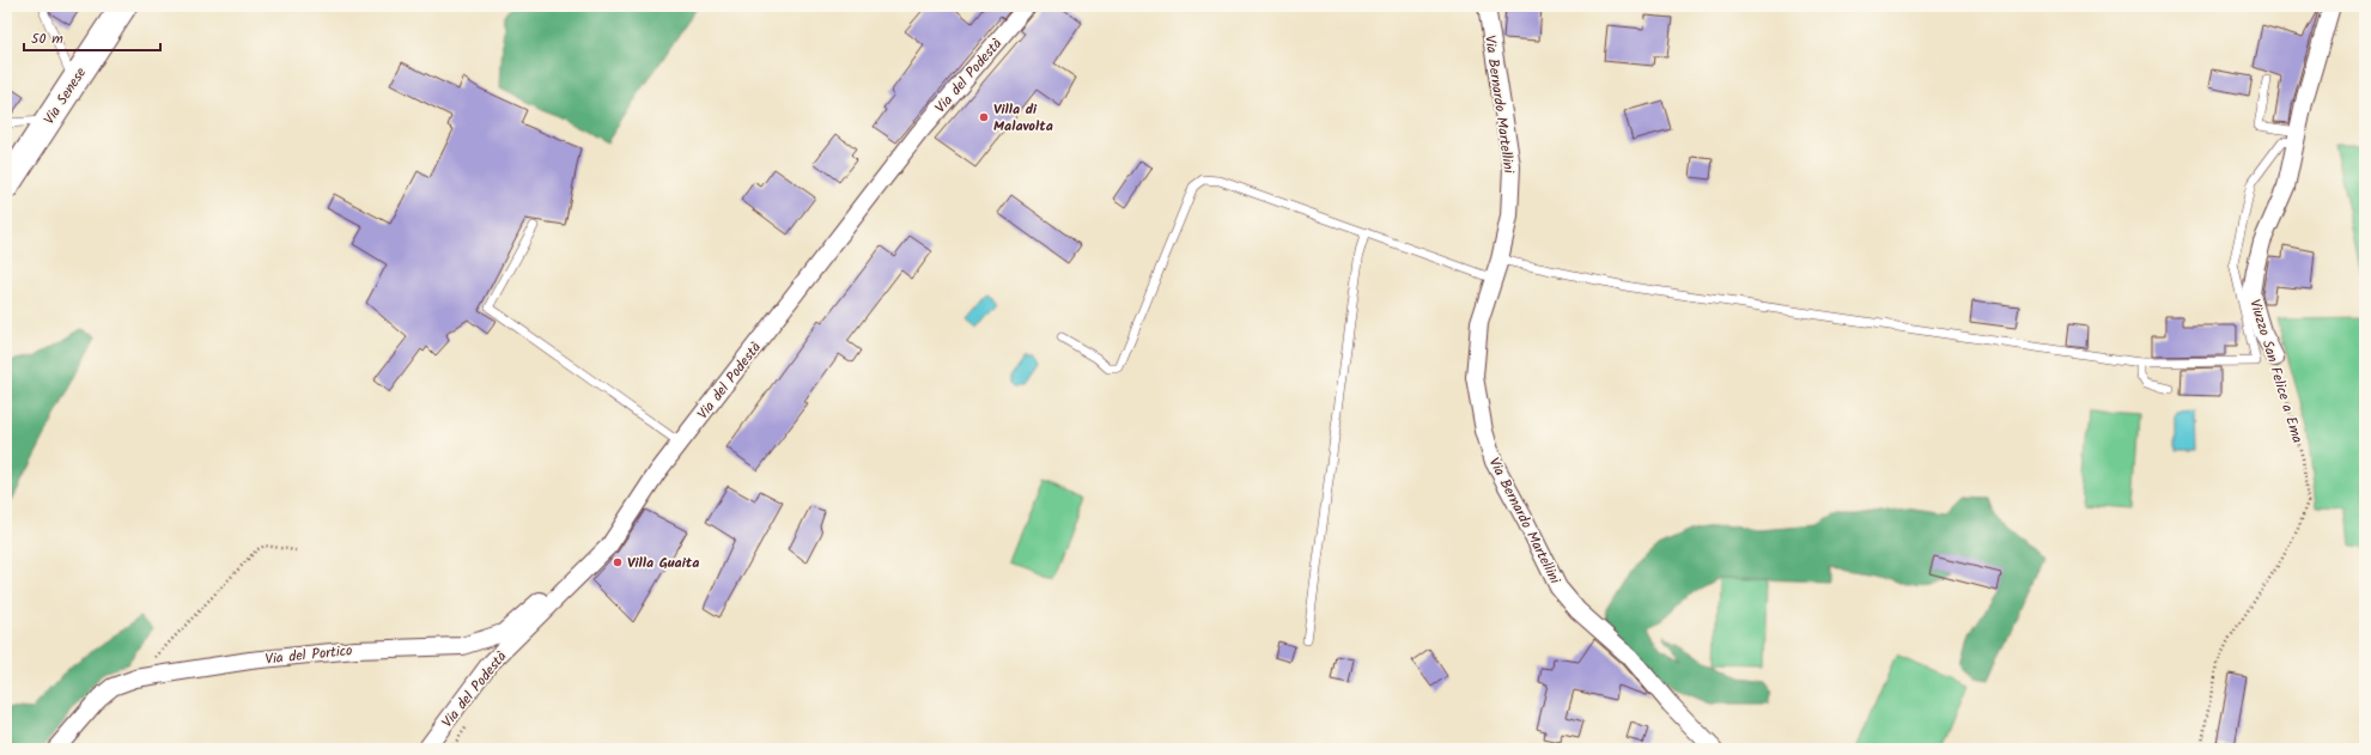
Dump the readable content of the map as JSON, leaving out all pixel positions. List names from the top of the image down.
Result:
{
  "streets": {
    "main road": ["Via Senese"],
    "street": [
      "Via del Podestà",
      "Via Bernardo Martellini",
      "Viuzzo San Felice a Ema",
      "Via del Portico"
    ]
  },
  "crossings": [
    ["Via del Podestà", "Via del Portico"]
  ],
  "places": ["Villa di Malavolta", "Villa Guaita"],
  "scale_bar": "50 m"
}
